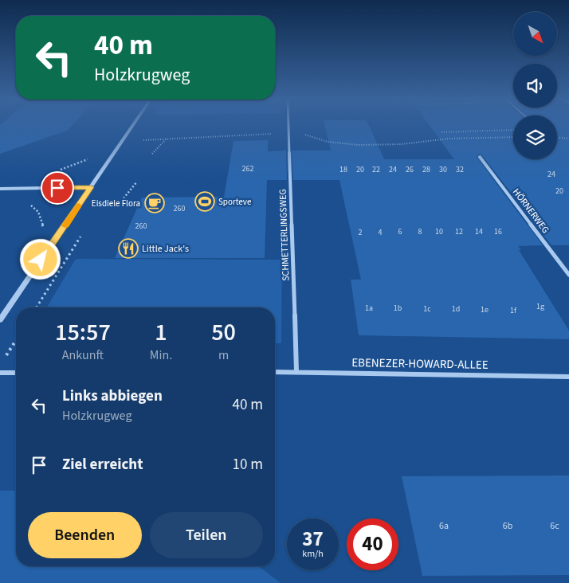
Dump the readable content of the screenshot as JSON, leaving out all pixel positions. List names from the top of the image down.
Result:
{
  "streets": {
    "street": ["HÖRNERWEG", "SCHMETTERLINGSWEG", "EBENEZER-HOWARD-ALLEE"]
  },
  "crossings": [
    ["SCHMETTERLINGSWEG", "EBENEZER-HOWARD-ALLEE"]
  ],
  "places": {
    "sports": ["Sporteve"],
    "cafe": ["Eisdiele Flora"],
    "restaurant": ["Little Jack's"]
  },
  "house_numbers": [
    "262",
    "18",
    "20",
    "22",
    "24",
    "26",
    "28",
    "30",
    "32",
    "24",
    "20",
    "260",
    "260",
    "6",
    "8",
    "10",
    "12",
    "14",
    "16",
    "2",
    "4",
    "1g",
    "1a",
    "1b",
    "1c",
    "1d",
    "1e",
    "1f",
    "6a",
    "6b",
    "6c"
  ],
  "north": "bottom right",
  "page": {
    "turn": ["40 m", "Holzkrugweg"],
    "eta": [
      "15:57",
      "Ankunft",
      "1",
      "Min.",
      "50",
      "m"
    ],
    "list": [
      {
        "name": "Links abbiegen",
        "note": "Holzkrugweg",
        "value": "40 m"
      },
      {
        "name": "Ziel erreicht",
        "value": "10 m"
      }
    ],
    "buttons": ["Beenden", "Teilen"],
    "speed": "37 km/h",
    "limit": "40"
  }
}
